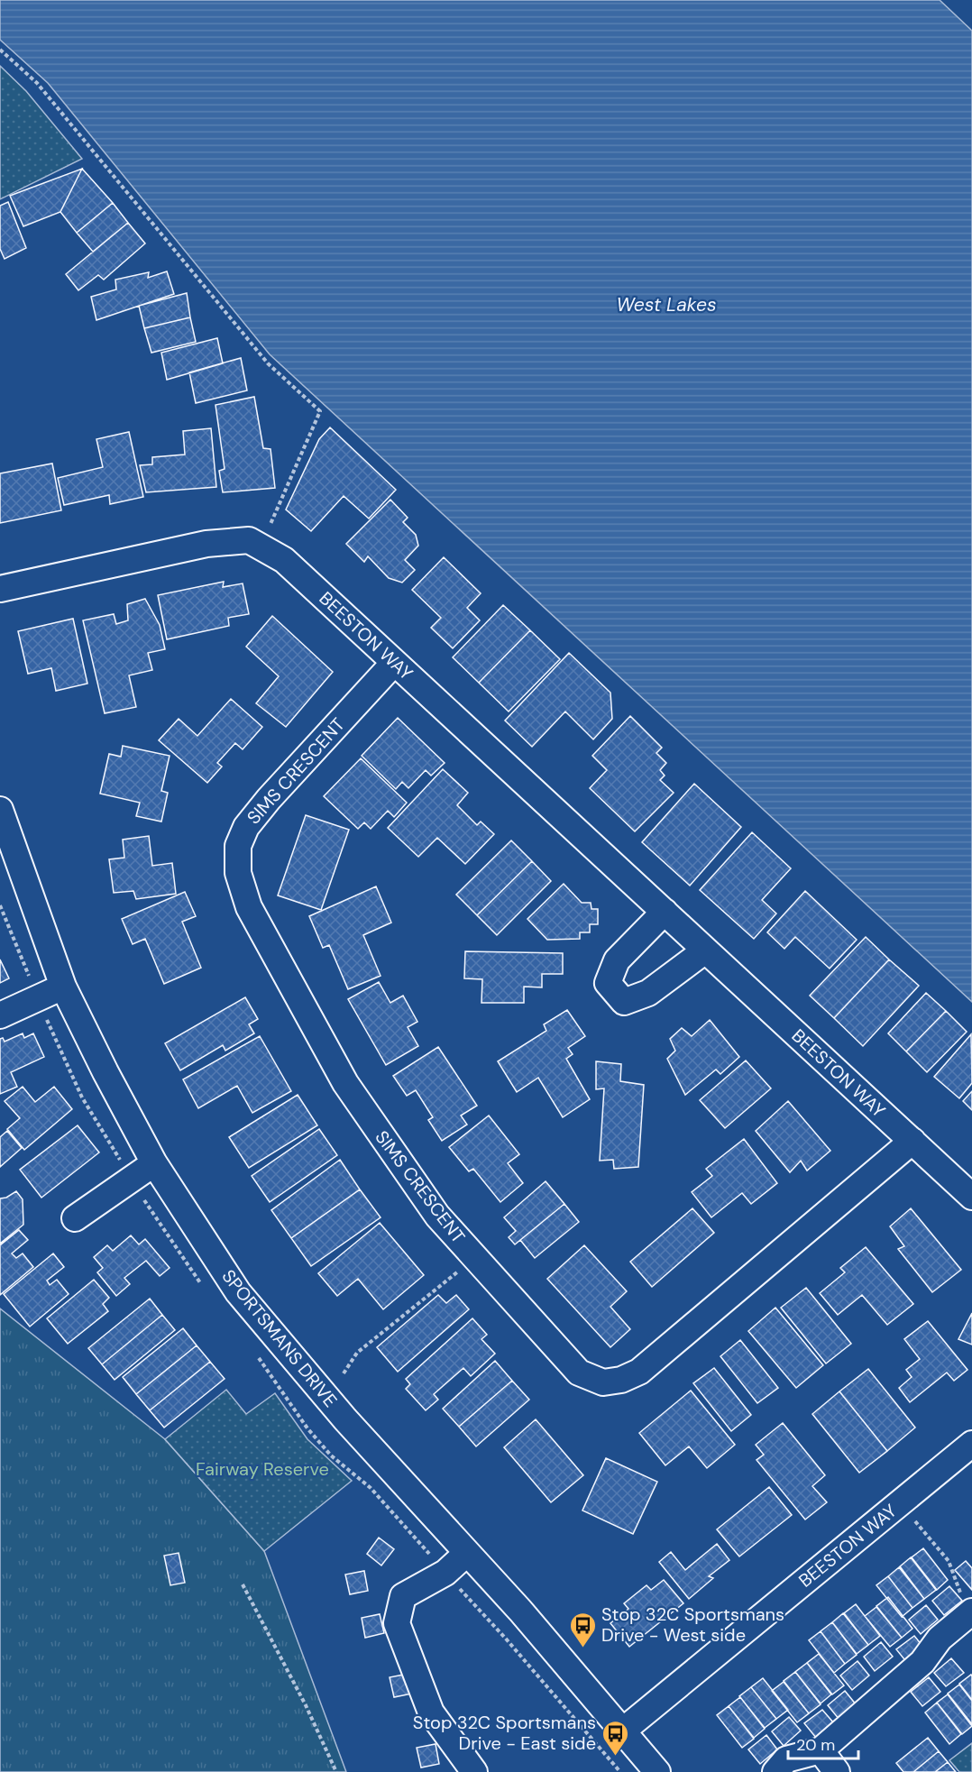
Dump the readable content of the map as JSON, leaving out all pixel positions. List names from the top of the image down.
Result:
{
  "streets": {
    "street": ["BEESTON WAY", "SIMS CRESCENT", "SPORTSMANS DRIVE"]
  },
  "crossings": [
    ["BEESTON WAY", "SIMS CRESCENT"],
    ["BEESTON WAY", "SPORTSMANS DRIVE"]
  ],
  "water": ["West Lakes"],
  "parks": ["Fairway Reserve"],
  "places": {
    "bus stop": ["Stop 32C Sportsmans Drive - West side", "Stop 32C Sportsmans Drive - East side"]
  },
  "scale_bar": "20 m"
}
